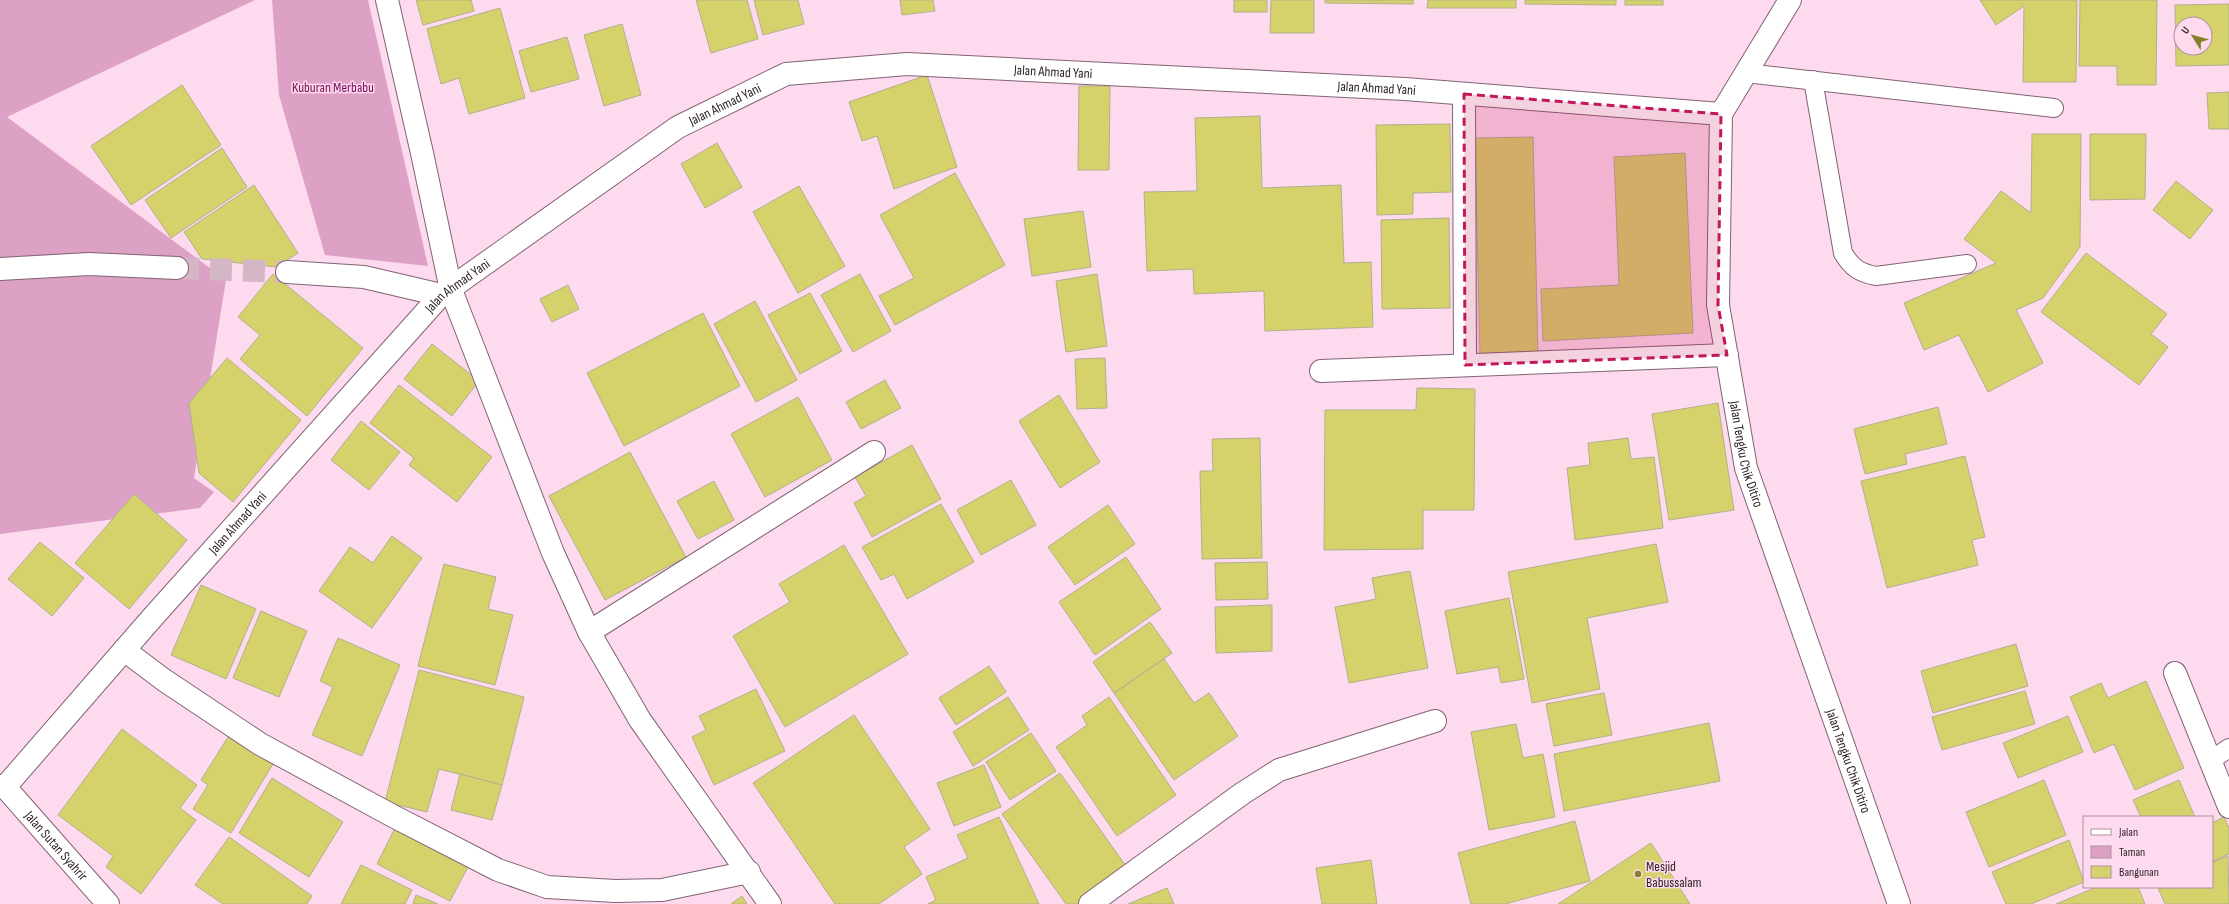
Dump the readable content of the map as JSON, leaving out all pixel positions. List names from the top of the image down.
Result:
{
  "streets": {
    "street": ["Jalan Ahmad Yani", "Jalan Tengku Chik Ditiro", "Jalan Sutan Syahrir"]
  },
  "crossings": [
    ["Jalan Ahmad Yani", "Jalan Tengku Chik Ditiro"],
    ["Jalan Ahmad Yani", "Jalan Sutan Syahrir"]
  ],
  "parks": ["Kuburan Merbabu"],
  "places": ["Mesjid Babussalam"],
  "legend": ["Jalan", "Taman", "Bangunan"],
  "north": "top left"
}
